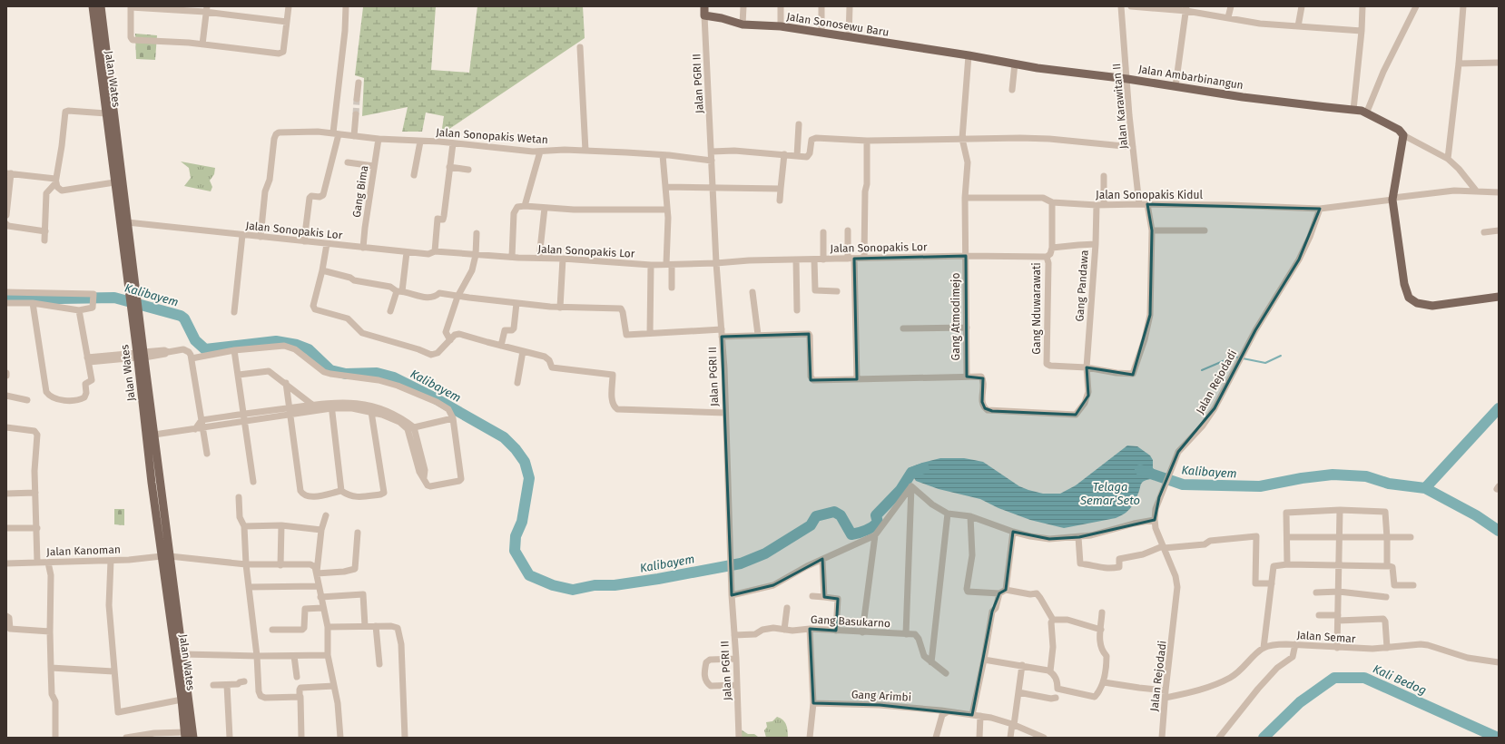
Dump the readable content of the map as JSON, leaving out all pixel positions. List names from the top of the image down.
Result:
{
  "streets": {
    "main road": ["Jalan Sonosewu Baru", "Jalan Ambarbinangun", "Jalan Wates"],
    "street": [
      "Jalan PGRI II",
      "Jalan Karawitan II",
      "Jalan Sonopakis Wetan",
      "Gang Bima",
      "Jalan Sonopakis Kidul",
      "Jalan Sonopakis Lor",
      "Gang Pandawa",
      "Gang Nduwarawati",
      "Gang Atmodimejo",
      "Jalan Rejodadi",
      "Jalan Kanoman",
      "Gang Basukarno",
      "Jalan Semar",
      "Gang Arimbi"
    ]
  },
  "crossings": [
    ["Jalan Sonosewu Baru", "Jalan Ambarbinangun"],
    ["Jalan Sonosewu Baru", "Jalan PGRI II"],
    ["Jalan Ambarbinangun", "Jalan Karawitan II"],
    ["Jalan Ambarbinangun", "Jalan Sonopakis Kidul"],
    ["Jalan Wates", "Jalan Sonopakis Lor"],
    ["Jalan Wates", "Jalan Kanoman"],
    ["Jalan PGRI II", "Jalan Sonopakis Wetan"],
    ["Jalan PGRI II", "Jalan Sonopakis Lor"],
    ["Jalan PGRI II", "Gang Basukarno"],
    ["Jalan Karawitan II", "Jalan Sonopakis Kidul"],
    ["Jalan Sonopakis Wetan", "Gang Bima"],
    ["Jalan Sonopakis Wetan", "Jalan Sonopakis Lor"],
    ["Gang Bima", "Jalan Sonopakis Lor"],
    ["Jalan Sonopakis Kidul", "Gang Pandawa"],
    ["Jalan Sonopakis Kidul", "Jalan Rejodadi"],
    ["Jalan Sonopakis Lor", "Gang Nduwarawati"],
    ["Jalan Sonopakis Lor", "Gang Atmodimejo"],
    ["Gang Pandawa", "Gang Nduwarawati"],
    ["Gang Pandawa", "Gang Atmodimejo"]
  ],
  "water": ["Kalibayem", "Telaga Semar Seto", "Kali Bedog"]
}
